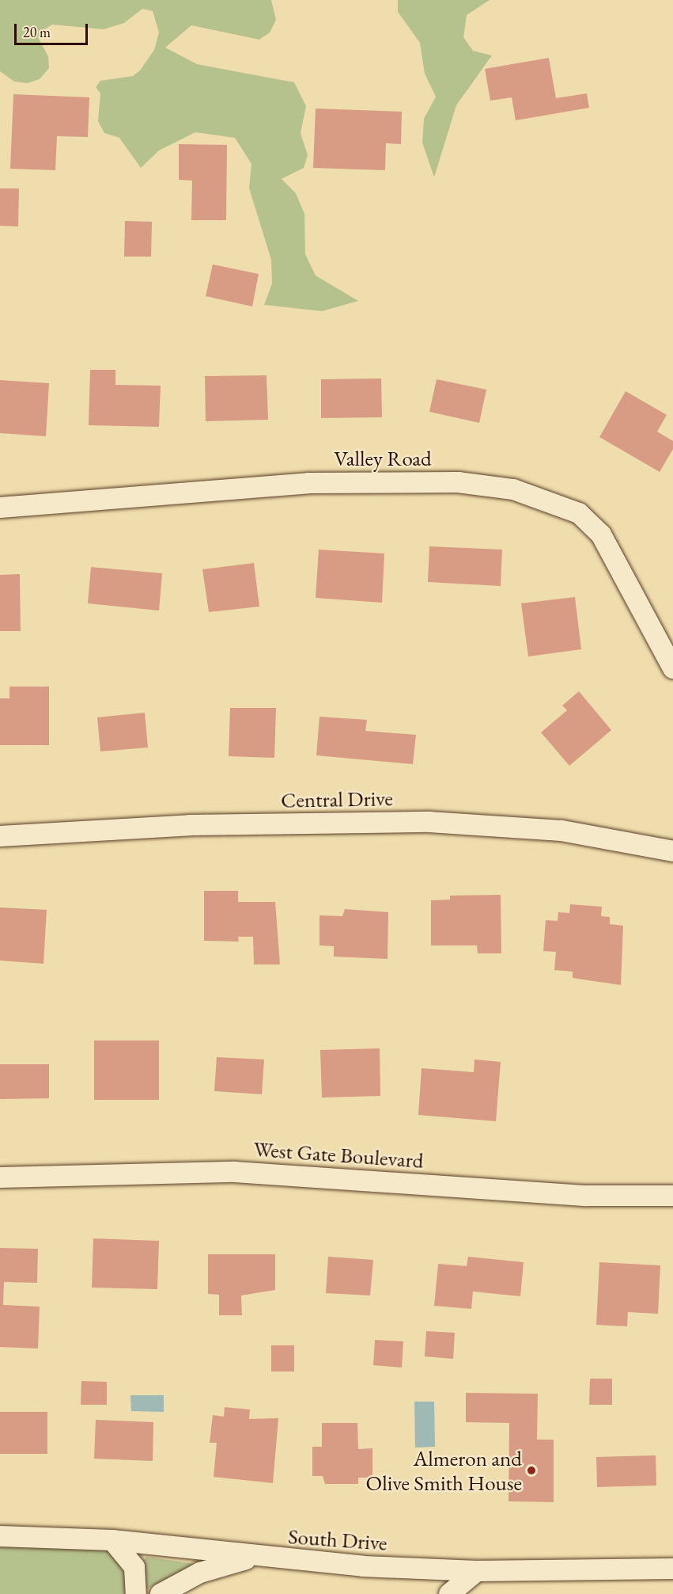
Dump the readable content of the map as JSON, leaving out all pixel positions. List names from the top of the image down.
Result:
{
  "streets": {
    "street": [
      "Valley Road",
      "Central Drive",
      "West Gate Boulevard",
      "South Drive"
    ]
  },
  "places": ["Almeron and Olive Smith House"],
  "scale_bar": "20 m"
}
